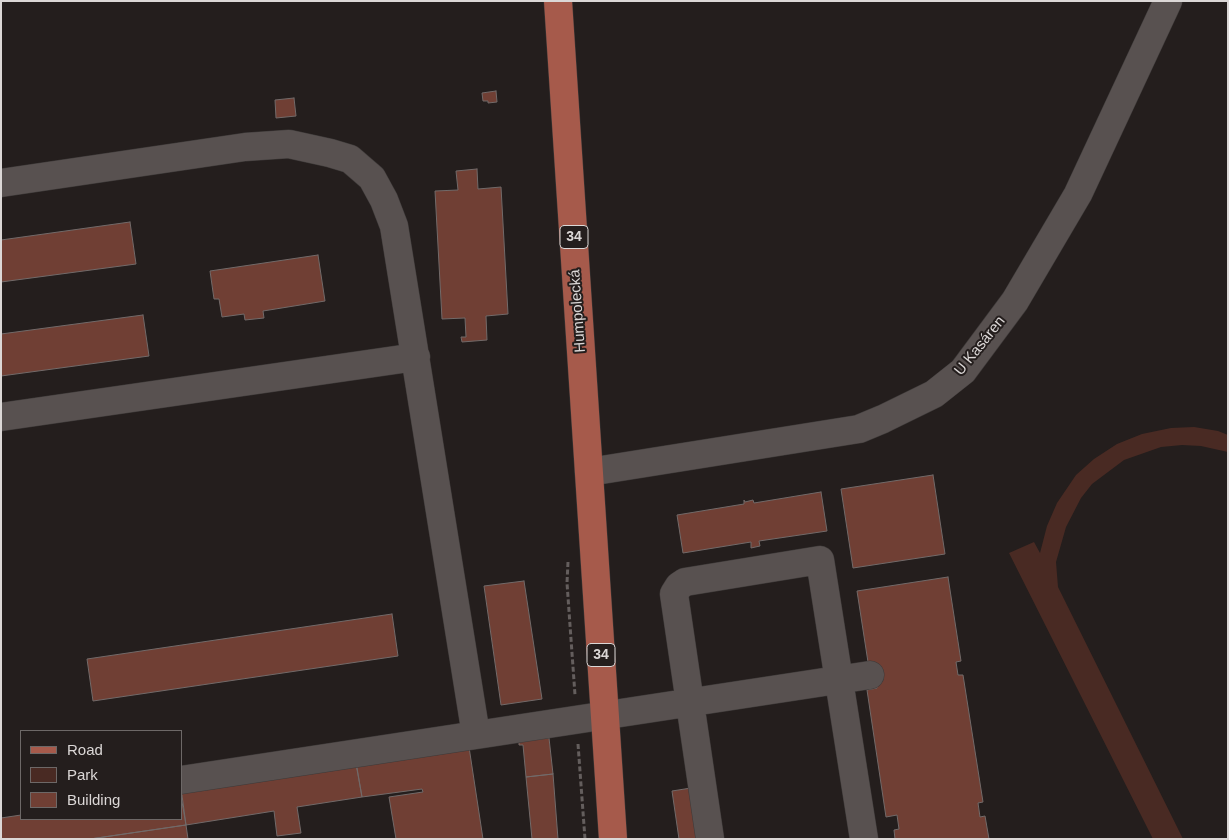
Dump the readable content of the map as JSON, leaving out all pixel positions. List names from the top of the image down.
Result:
{
  "streets": {
    "main road": ["34", "Humpolecká"],
    "street": ["U Kasáren"]
  },
  "crossings": [
    ["34", "Humpolecká"],
    ["34", "U Kasáren"],
    ["Humpolecká", "U Kasáren"]
  ],
  "legend": ["Road", "Park", "Building"]
}
